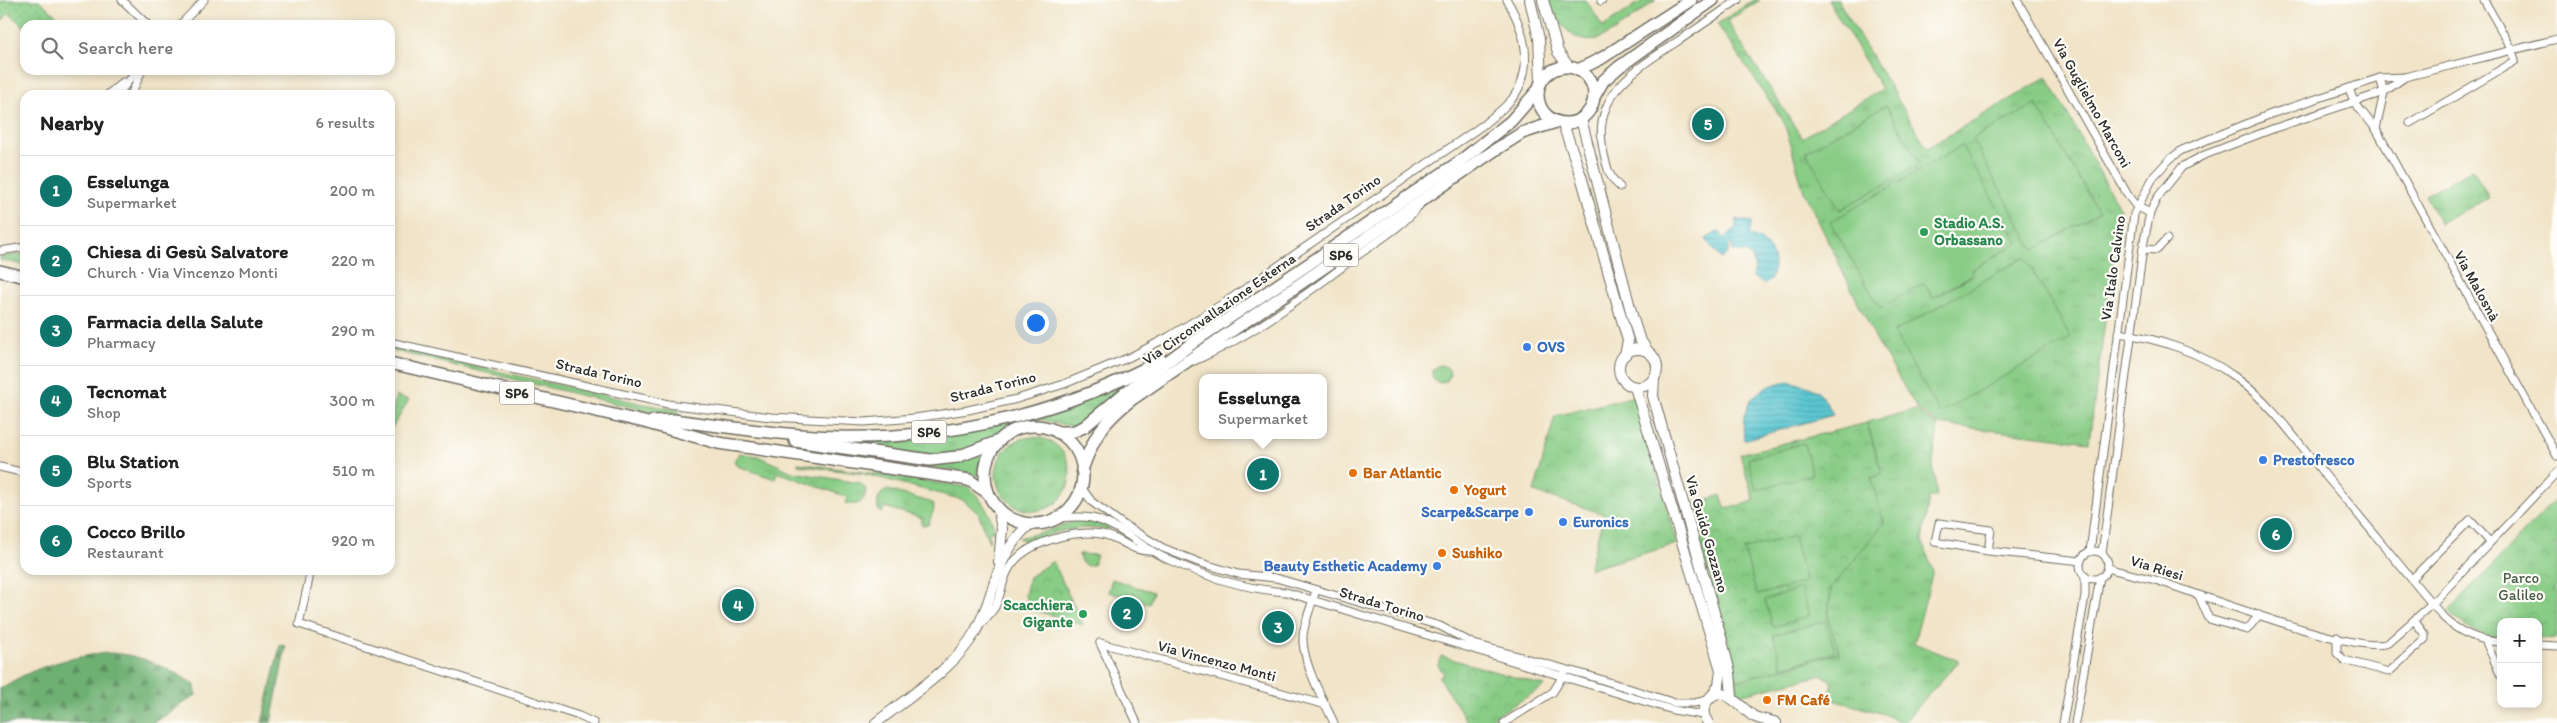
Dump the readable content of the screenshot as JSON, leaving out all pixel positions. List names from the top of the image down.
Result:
{
  "streets": {
    "main road": ["SP6", "Via Circonvallazione Esterna"],
    "street": [
      "Via Guglielmo Marconi",
      "Strada Torino",
      "Via Italo Calvino",
      "Via Malosnà",
      "Via Guido Gozzano",
      "Via Riesi",
      "Via Vincenzo Monti"
    ]
  },
  "crossings": [
    ["Via Guglielmo Marconi", "Via Italo Calvino"],
    ["Strada Torino", "SP6"],
    ["Strada Torino", "Via Circonvallazione Esterna"],
    ["Strada Torino", "Via Guido Gozzano"],
    ["SP6", "Via Circonvallazione Esterna"],
    ["Via Italo Calvino", "Via Malosnà"],
    ["Via Italo Calvino", "Via Riesi"]
  ],
  "parks": ["Parco Galileo"],
  "places": [
    "Stadio A.S. Orbassano",
    "OVS",
    "Prestofresco",
    "Bar Atlantic",
    "Yogurt",
    "Scarpe&Scarpe",
    "Euronics",
    "Sushiko",
    "Beauty Esthetic Academy",
    "Scacchiera Gigante",
    "FM Café"
  ],
  "page": {
    "search": "Search here",
    "heading": ["Nearby", "6 results"],
    "pins": [
      "5",
      "1",
      "6",
      "4",
      "2",
      "3"
    ],
    "list": [
      {
        "mark": "1",
        "name": "Esselunga",
        "note": "Supermarket",
        "value": "200 m"
      },
      {
        "mark": "2",
        "name": "Chiesa di Gesù Salvatore",
        "note": "Church · Via Vincenzo Monti",
        "value": "220 m"
      },
      {
        "mark": "3",
        "name": "Farmacia della Salute",
        "note": "Pharmacy",
        "value": "290 m"
      },
      {
        "mark": "4",
        "name": "Tecnomat",
        "note": "Shop",
        "value": "300 m"
      },
      {
        "mark": "5",
        "name": "Blu Station",
        "note": "Sports",
        "value": "510 m"
      },
      {
        "mark": "6",
        "name": "Cocco Brillo",
        "note": "Restaurant",
        "value": "920 m"
      }
    ],
    "popup": ["Esselunga", "Supermarket"],
    "map_buttons": ["+", "−"]
  }
}
